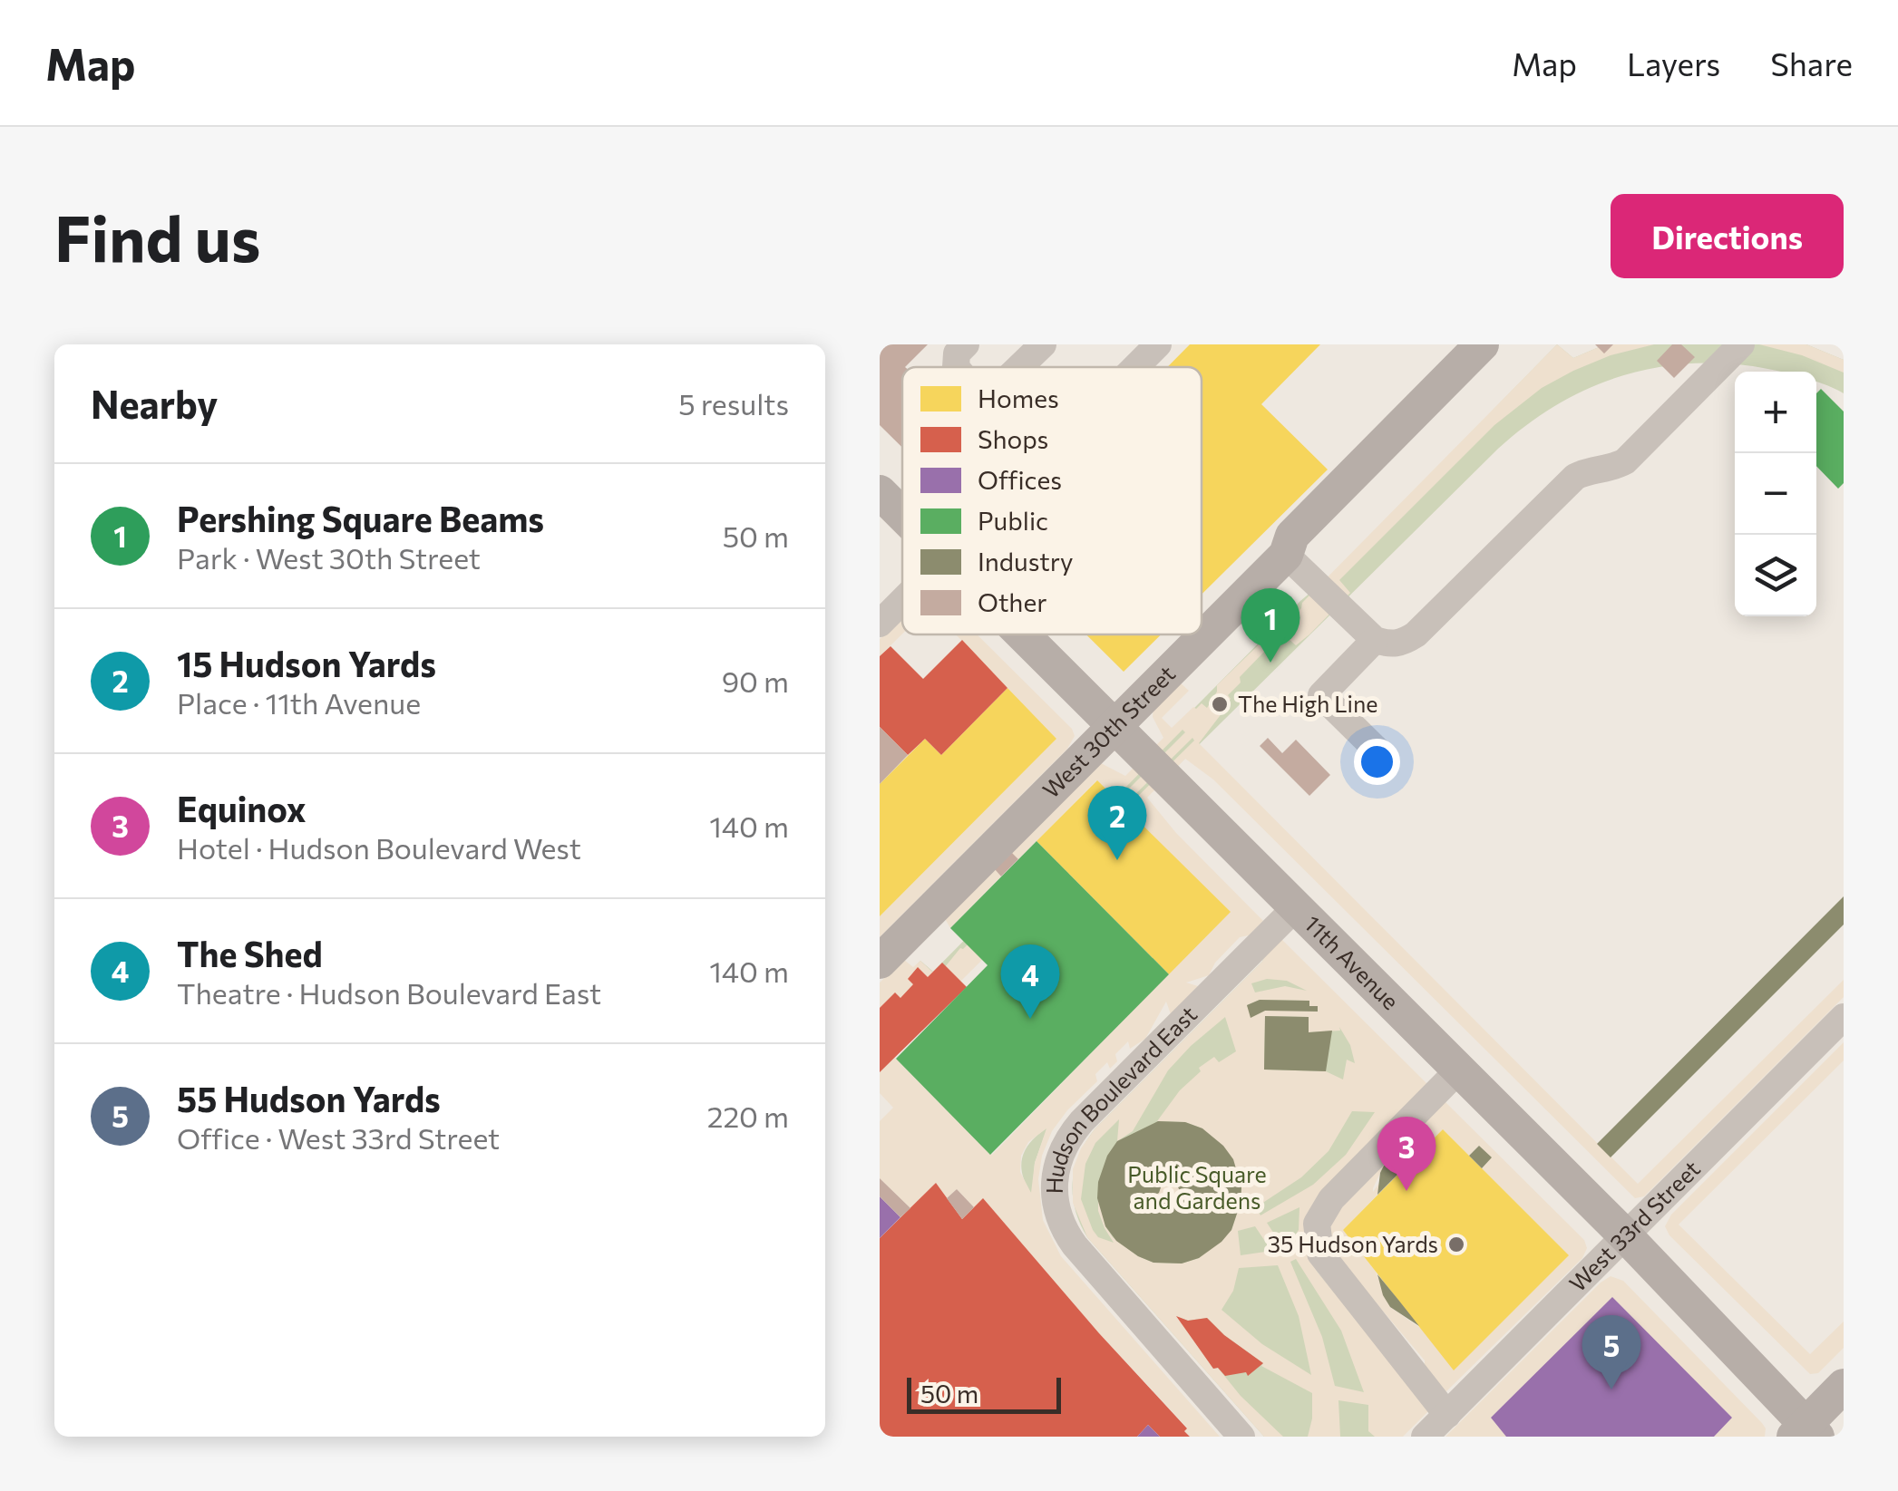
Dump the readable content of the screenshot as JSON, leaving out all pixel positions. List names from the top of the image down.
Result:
{
  "streets": {
    "main road": ["West 30th Street", "11th Avenue"],
    "street": ["Hudson Boulevard East", "West 33rd Street"]
  },
  "crossings": [
    ["West 30th Street", "11th Avenue"],
    ["11th Avenue", "Hudson Boulevard East"],
    ["11th Avenue", "West 33rd Street"]
  ],
  "parks": ["Public Square and Gardens"],
  "places": ["The High Line", "35 Hudson Yards"],
  "legend": [
    "Homes",
    "Shops",
    "Offices",
    "Public",
    "Industry",
    "Other"
  ],
  "scale_bar": "50 m",
  "page": {
    "header": "Map",
    "nav": ["Map", "Layers", "Share"],
    "buttons": "Directions",
    "title": "Find us",
    "heading": ["Nearby", "5 results"],
    "map_buttons": ["+", "−"],
    "list": [
      {
        "mark": "1",
        "name": "Pershing Square Beams",
        "note": "Park · West 30th Street",
        "value": "50 m"
      },
      {
        "mark": "2",
        "name": "15 Hudson Yards",
        "note": "Place · 11th Avenue",
        "value": "90 m"
      },
      {
        "mark": "3",
        "name": "Equinox",
        "note": "Hotel · Hudson Boulevard West",
        "value": "140 m"
      },
      {
        "mark": "4",
        "name": "The Shed",
        "note": "Theatre · Hudson Boulevard East",
        "value": "140 m"
      },
      {
        "mark": "5",
        "name": "55 Hudson Yards",
        "note": "Office · West 33rd Street",
        "value": "220 m"
      }
    ],
    "pins": [
      "1",
      "2",
      "4",
      "3",
      "5"
    ],
    "scale": "50 m"
  }
}
